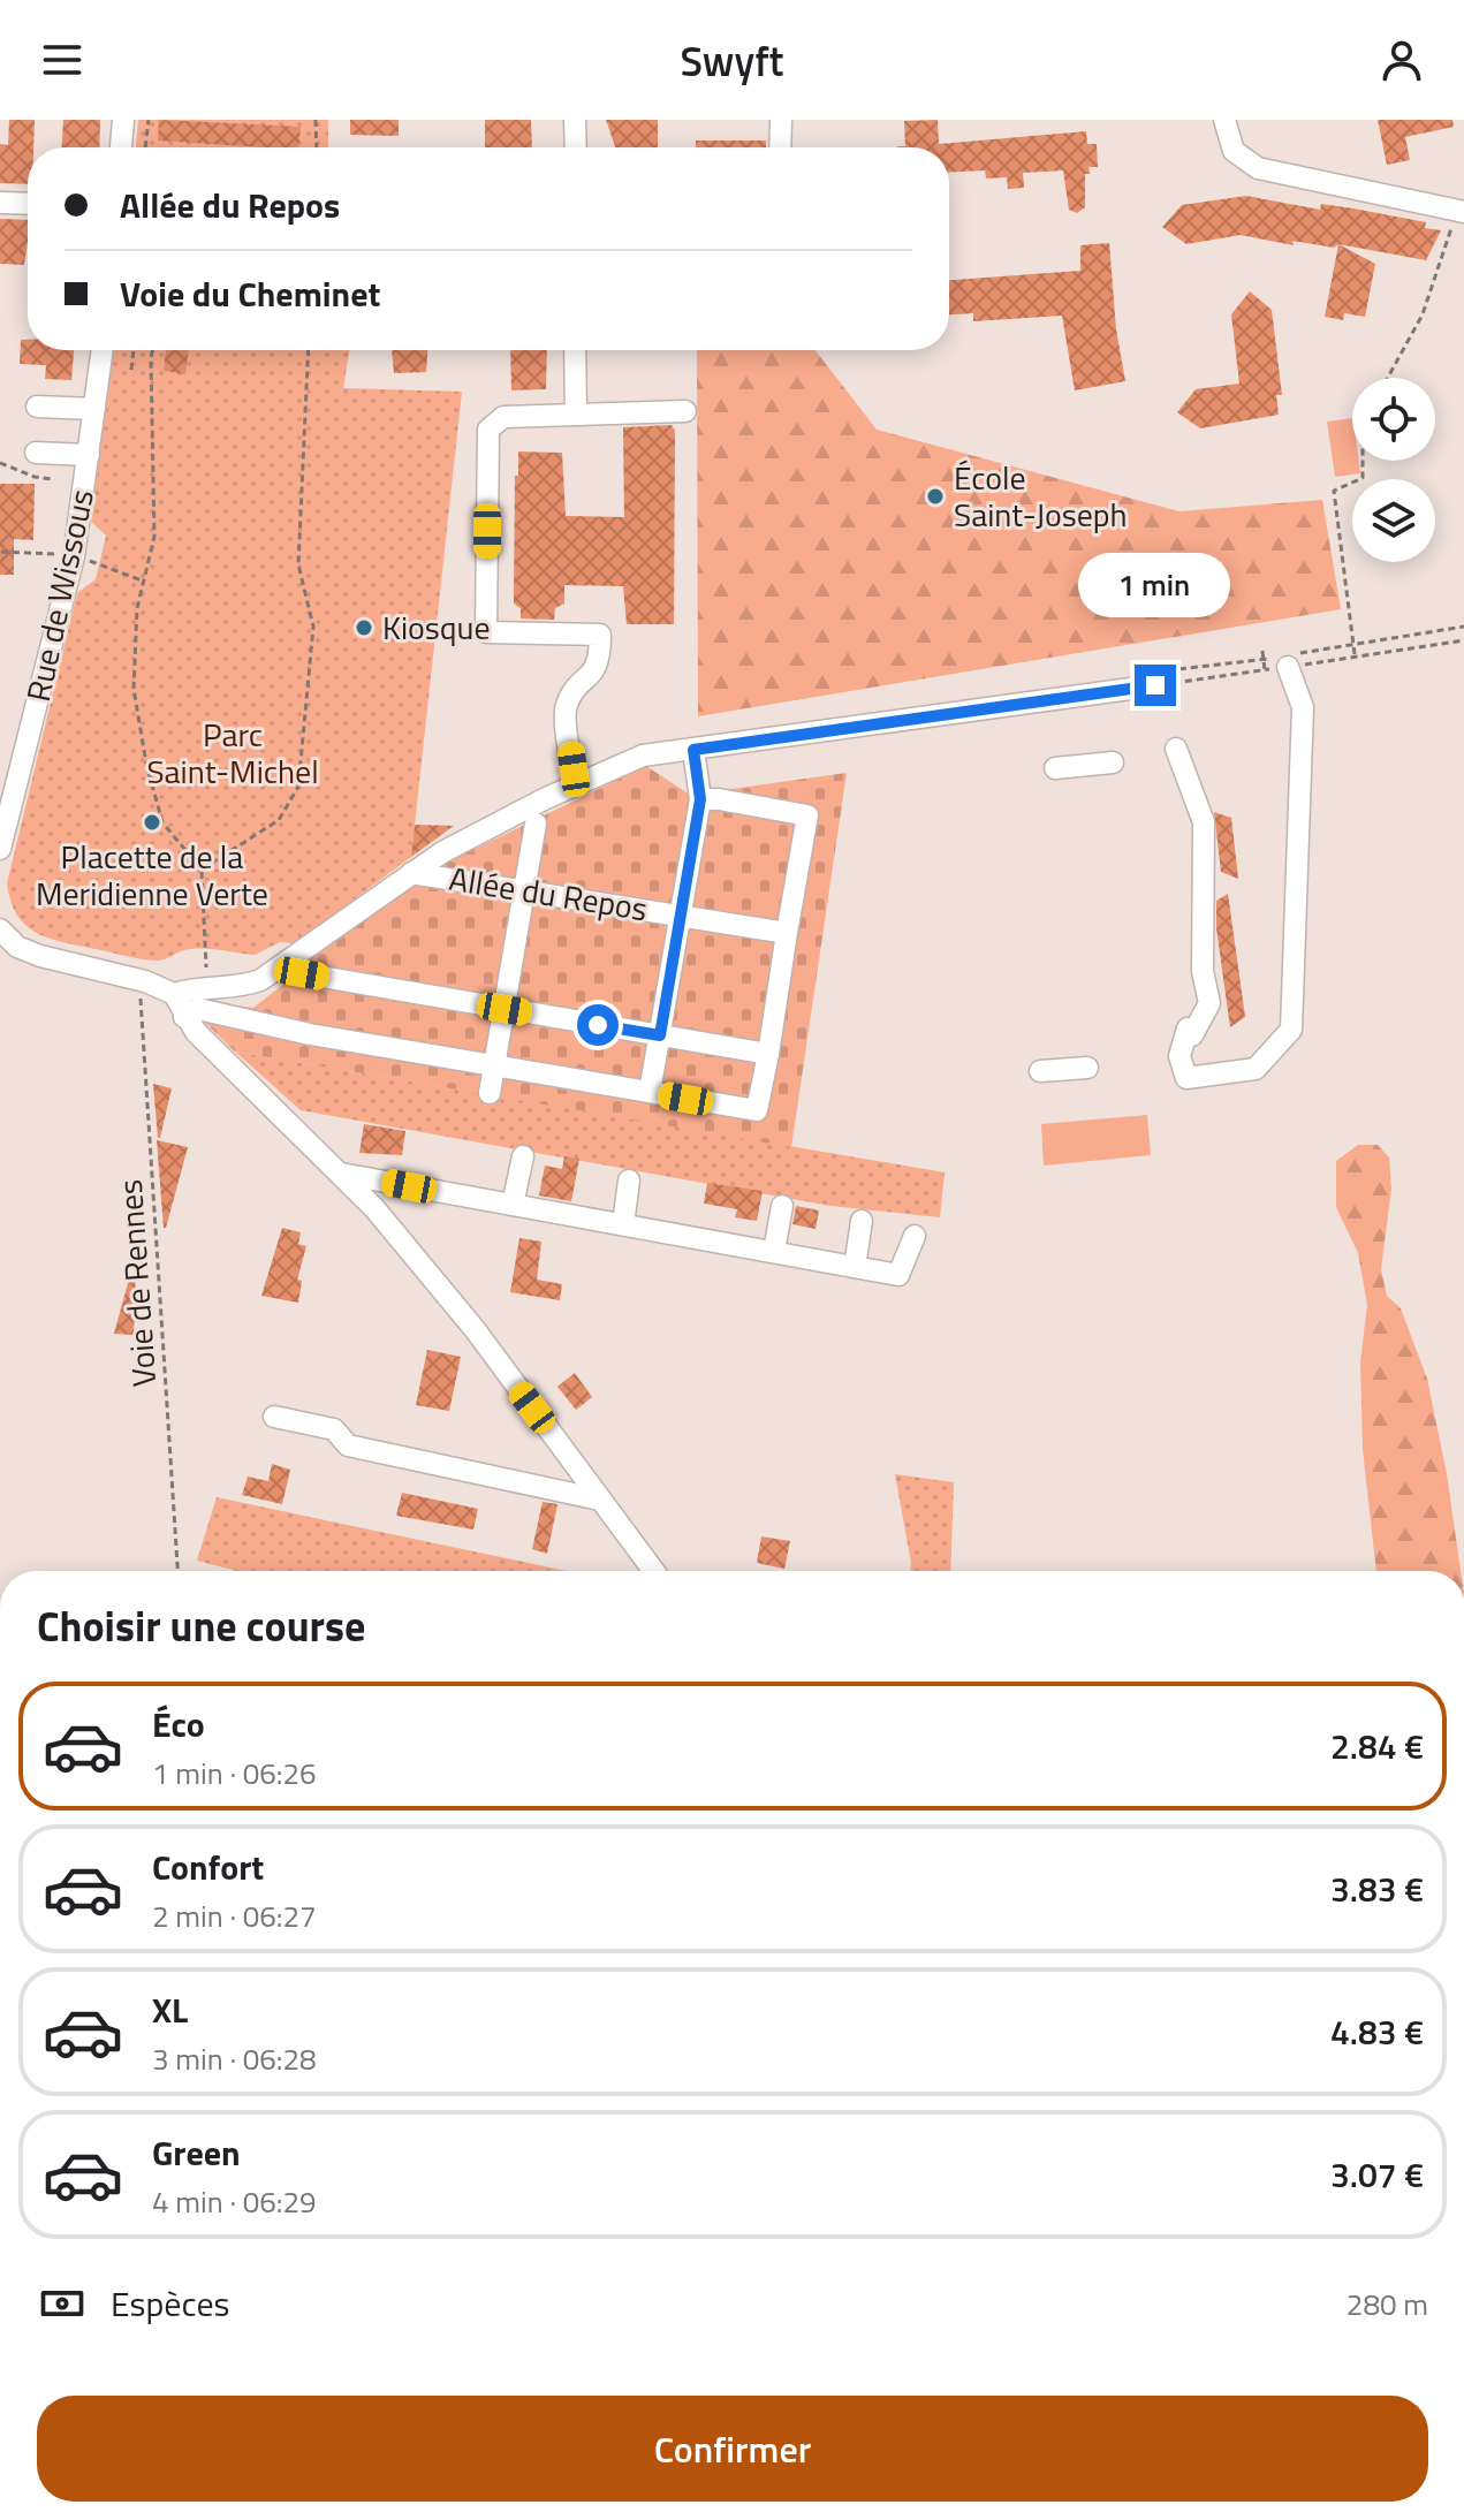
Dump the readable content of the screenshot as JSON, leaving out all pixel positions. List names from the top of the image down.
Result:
{
  "streets": {
    "street": ["Rue de Wissous", "Allée du Repos"],
    "path": ["Voie de Rennes"]
  },
  "parks": ["Parc Saint-Michel"],
  "places": ["École Saint-Joseph", "Kiosque", "Placette de la Meridienne Verte"],
  "page": {
    "header": "Swyft",
    "banner": ["Allée du Repos", "Voie du Cheminet"],
    "bubble": "1 min",
    "heading": "Choisir une course",
    "list": [
      {
        "name": "Éco",
        "note": "1 min · 06:26",
        "value": "2.84 €"
      },
      {
        "name": "Confort",
        "note": "2 min · 06:27",
        "value": "3.83 €"
      },
      {
        "name": "XL",
        "note": "3 min · 06:28",
        "value": "4.83 €"
      },
      {
        "name": "Green",
        "note": "4 min · 06:29",
        "value": "3.07 €"
      }
    ],
    "pay": ["Espèces", "280 m"],
    "buttons": "Confirmer"
  }
}
